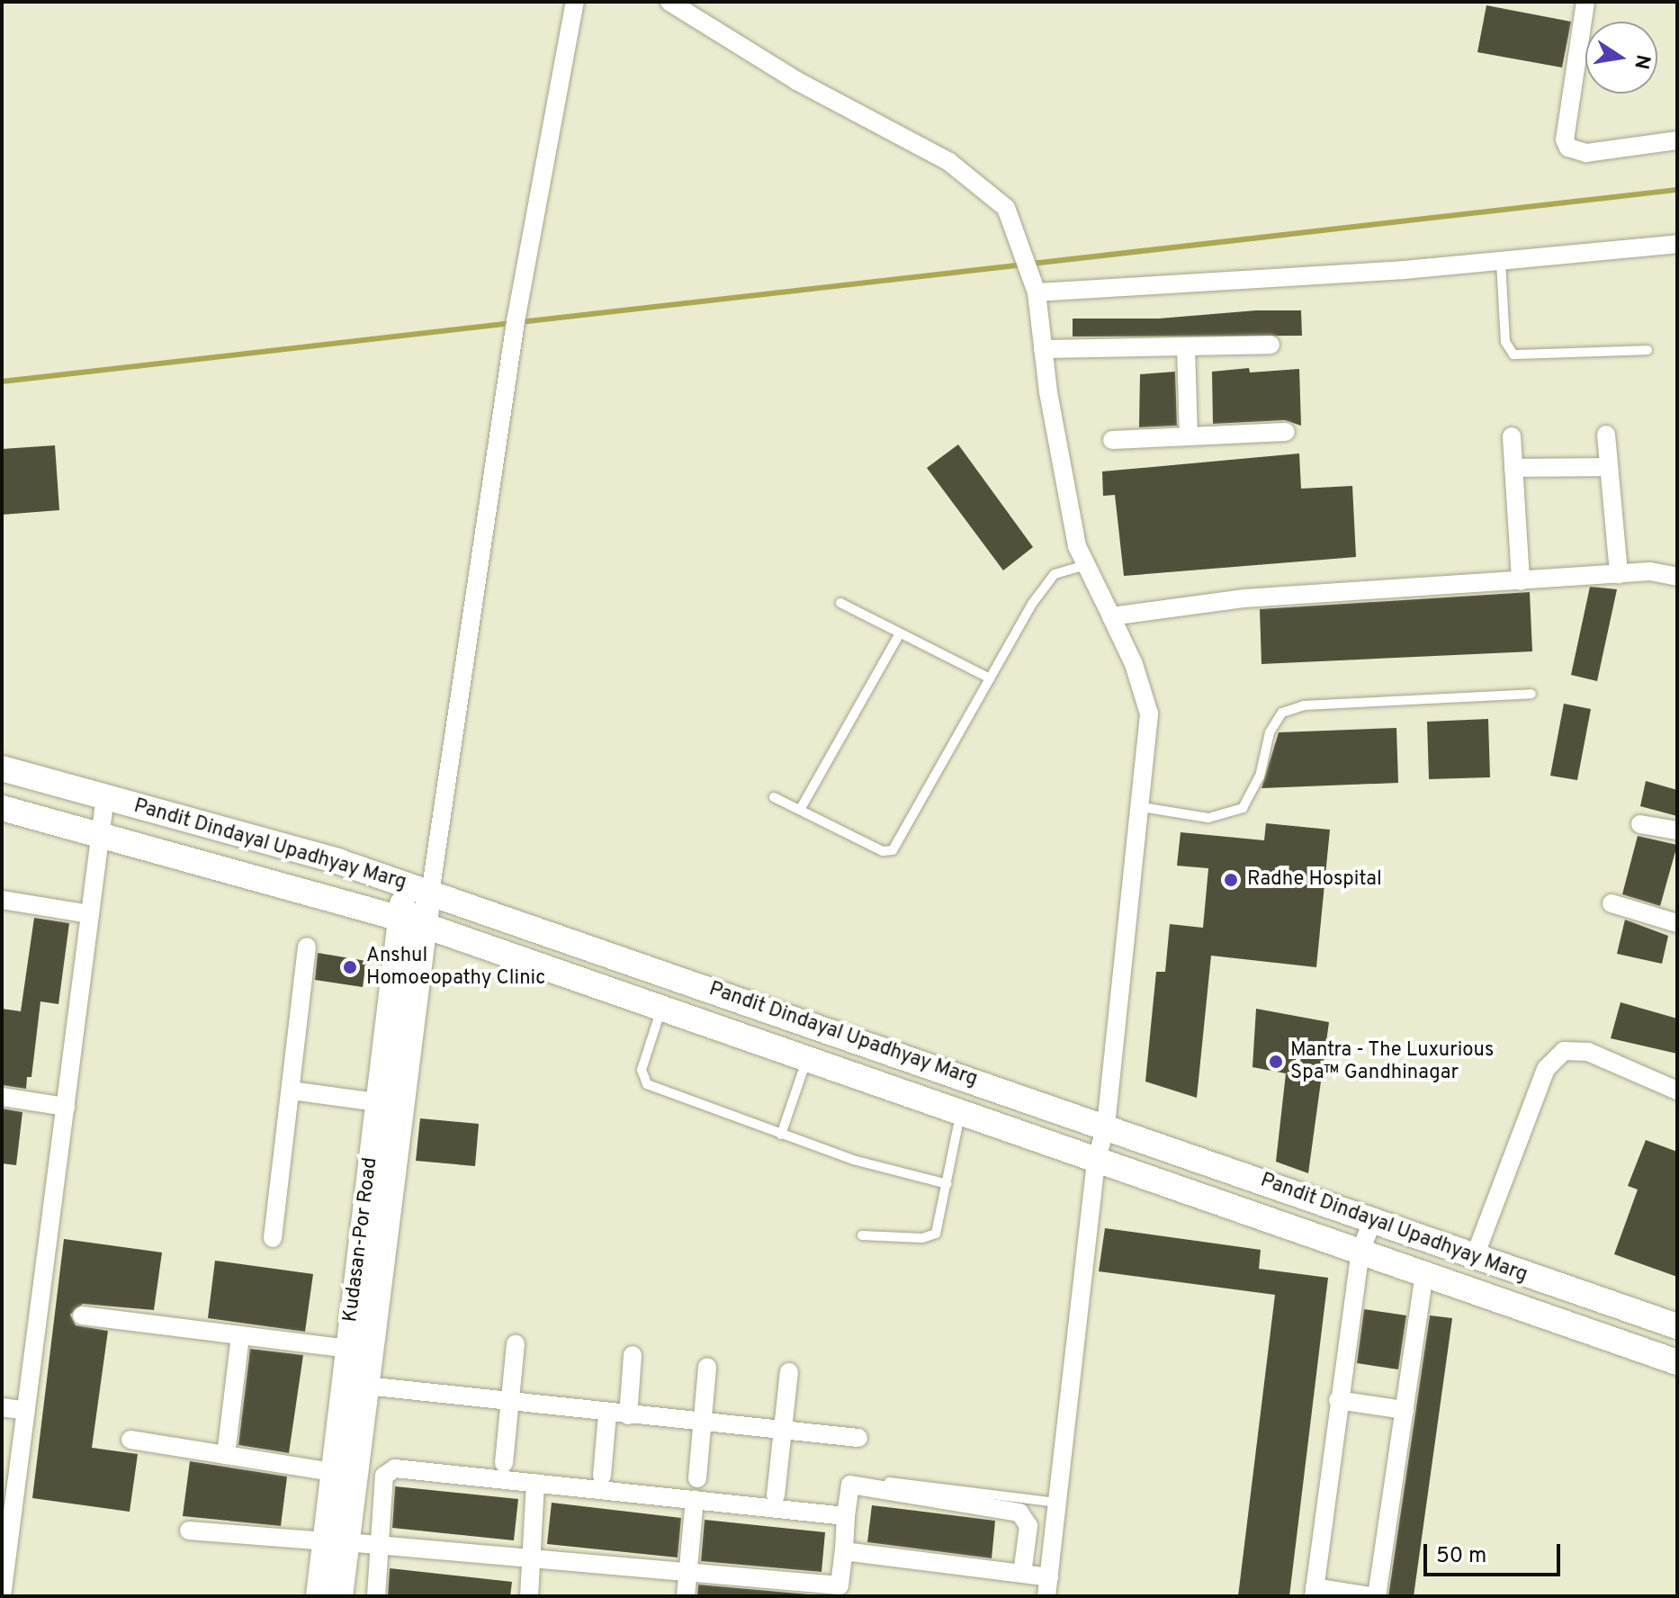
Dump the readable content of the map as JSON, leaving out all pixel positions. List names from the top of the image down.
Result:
{
  "streets": {
    "street": ["Pandit Dindayal Upadhyay Marg", "Kudasan-Por Road"]
  },
  "crossings": [
    ["Pandit Dindayal Upadhyay Marg", "Kudasan-Por Road"]
  ],
  "places": ["Radhe Hospital", "Anshul Homoeopathy Clinic", "Mantra - The Luxurious Spa™ Gandhinagar"],
  "scale_bar": "50 m",
  "north": "right"
}
